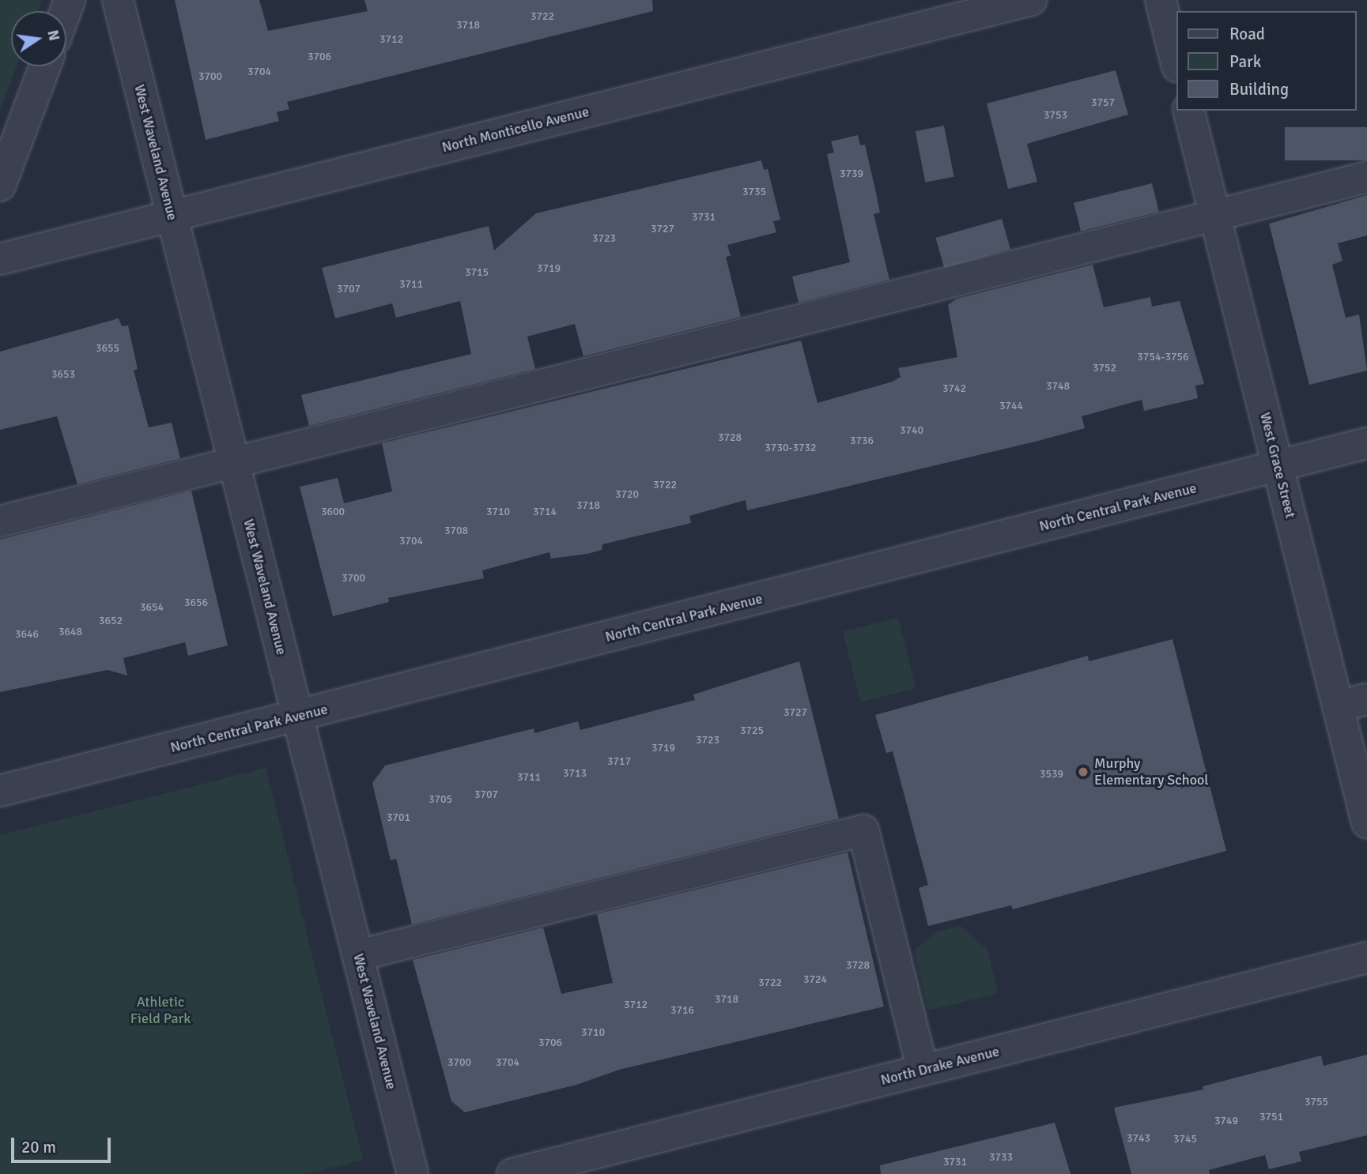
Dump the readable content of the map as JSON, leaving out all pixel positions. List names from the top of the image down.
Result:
{
  "streets": {
    "street": [
      "North Monticello Avenue",
      "West Waveland Avenue",
      "West Grace Street",
      "North Central Park Avenue",
      "North Drake Avenue"
    ]
  },
  "crossings": [
    ["North Monticello Avenue", "West Waveland Avenue"],
    ["West Waveland Avenue", "North Central Park Avenue"],
    ["West Grace Street", "North Central Park Avenue"]
  ],
  "parks": ["Athletic Field Park"],
  "places": ["Murphy Elementary School"],
  "house_numbers": [
    "3722",
    "3718",
    "3712",
    "3706",
    "3704",
    "3700",
    "3757",
    "3753",
    "3739",
    "3735",
    "3731",
    "3727",
    "3723",
    "3719",
    "3715",
    "3711",
    "3707",
    "3655",
    "3754-3756",
    "3752",
    "3653",
    "3748",
    "3742",
    "3744",
    "3740",
    "3728",
    "3736",
    "3730-3732",
    "3722",
    "3720",
    "3718",
    "3600",
    "3710",
    "3714",
    "3708",
    "3704",
    "3700",
    "3656",
    "3654",
    "3652",
    "3648",
    "3646",
    "3727",
    "3725",
    "3723",
    "3719",
    "3717",
    "3713",
    "3539",
    "3711",
    "3707",
    "3705",
    "3701",
    "3728",
    "3724",
    "3722",
    "3718",
    "3712",
    "3716",
    "3710",
    "3706",
    "3700",
    "3704",
    "3755",
    "3751",
    "3749",
    "3743",
    "3745",
    "3733",
    "3731"
  ],
  "legend": ["Road", "Park", "Building"],
  "scale_bar": "20 m",
  "north": "right"
}
